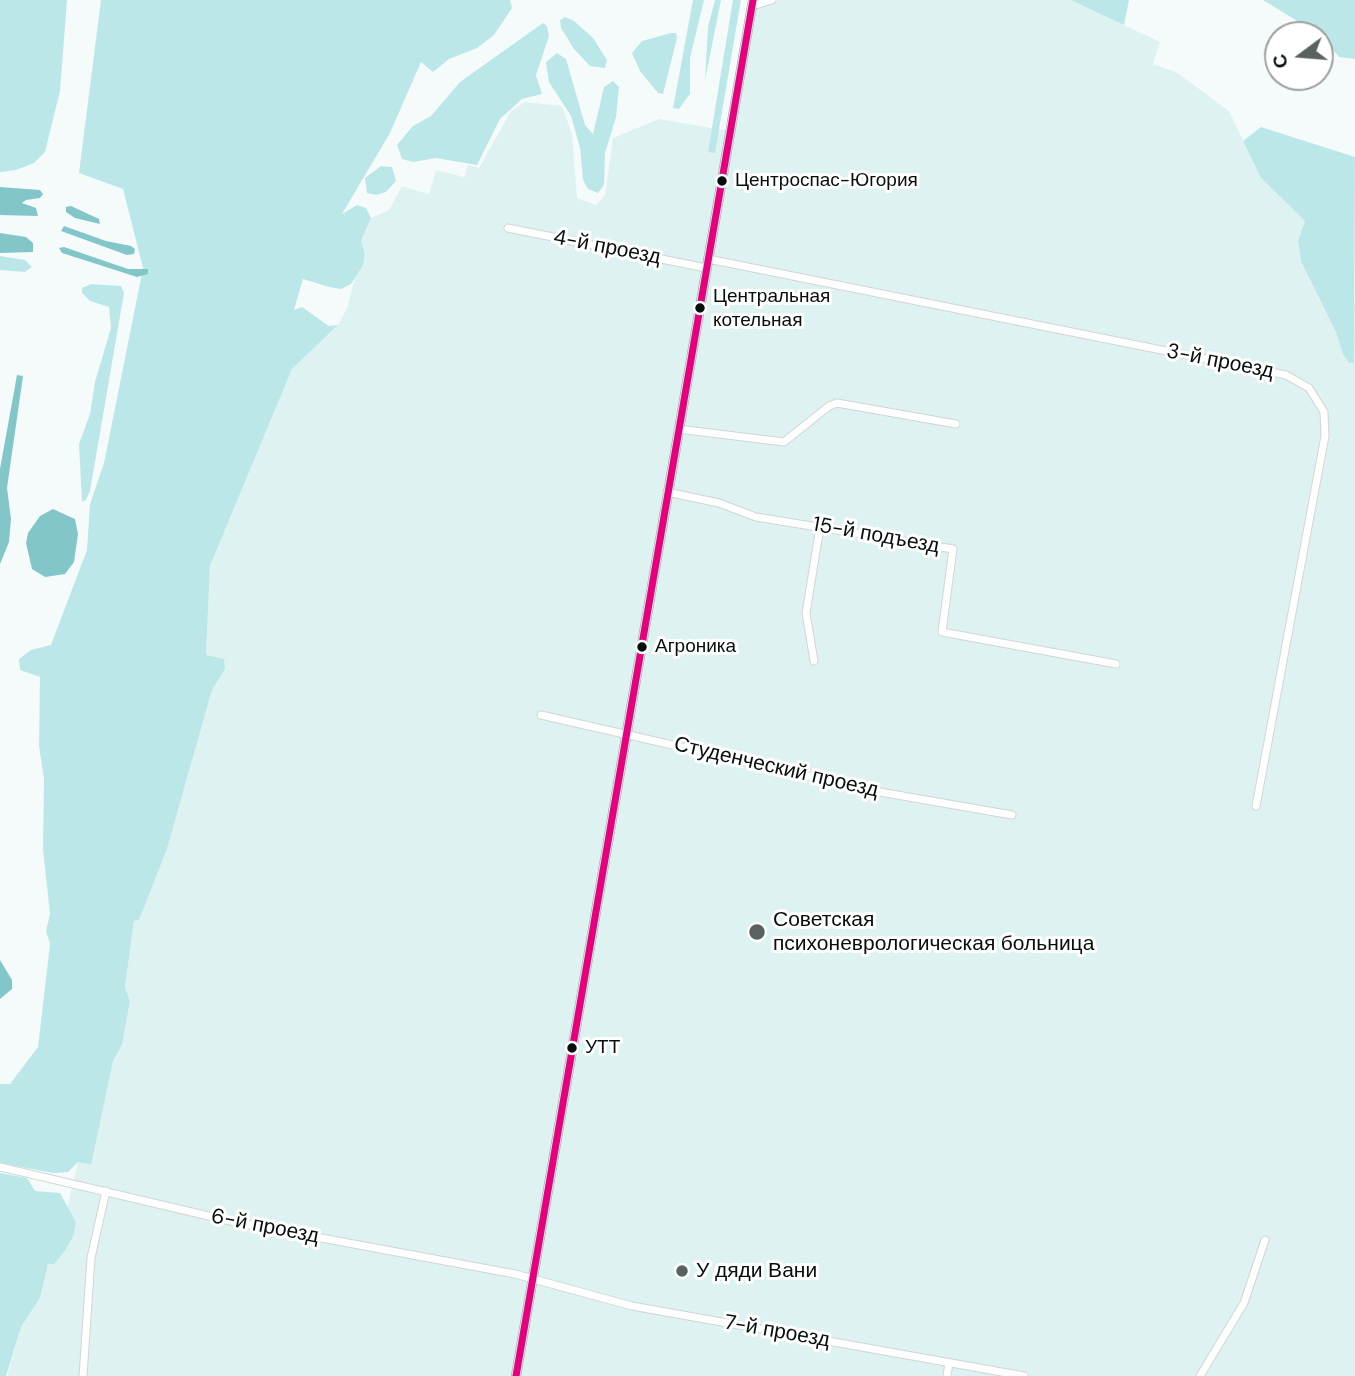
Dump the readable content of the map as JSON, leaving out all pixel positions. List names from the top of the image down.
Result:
{
  "streets": {
    "street": [
      "4-й проезд",
      "3-й проезд",
      "15-й подъезд",
      "Студенческий проезд",
      "6-й проезд",
      "7-й проезд"
    ]
  },
  "crossings": [
    ["4-й проезд", "3-й проезд"],
    ["6-й проезд", "7-й проезд"]
  ],
  "places": [
    "Центроспас-Югория",
    "Центральная котельная",
    "Агроника",
    "Советская психоневрологическая больница",
    "УТТ",
    "У дяди Вани"
  ],
  "north": "left"
}
